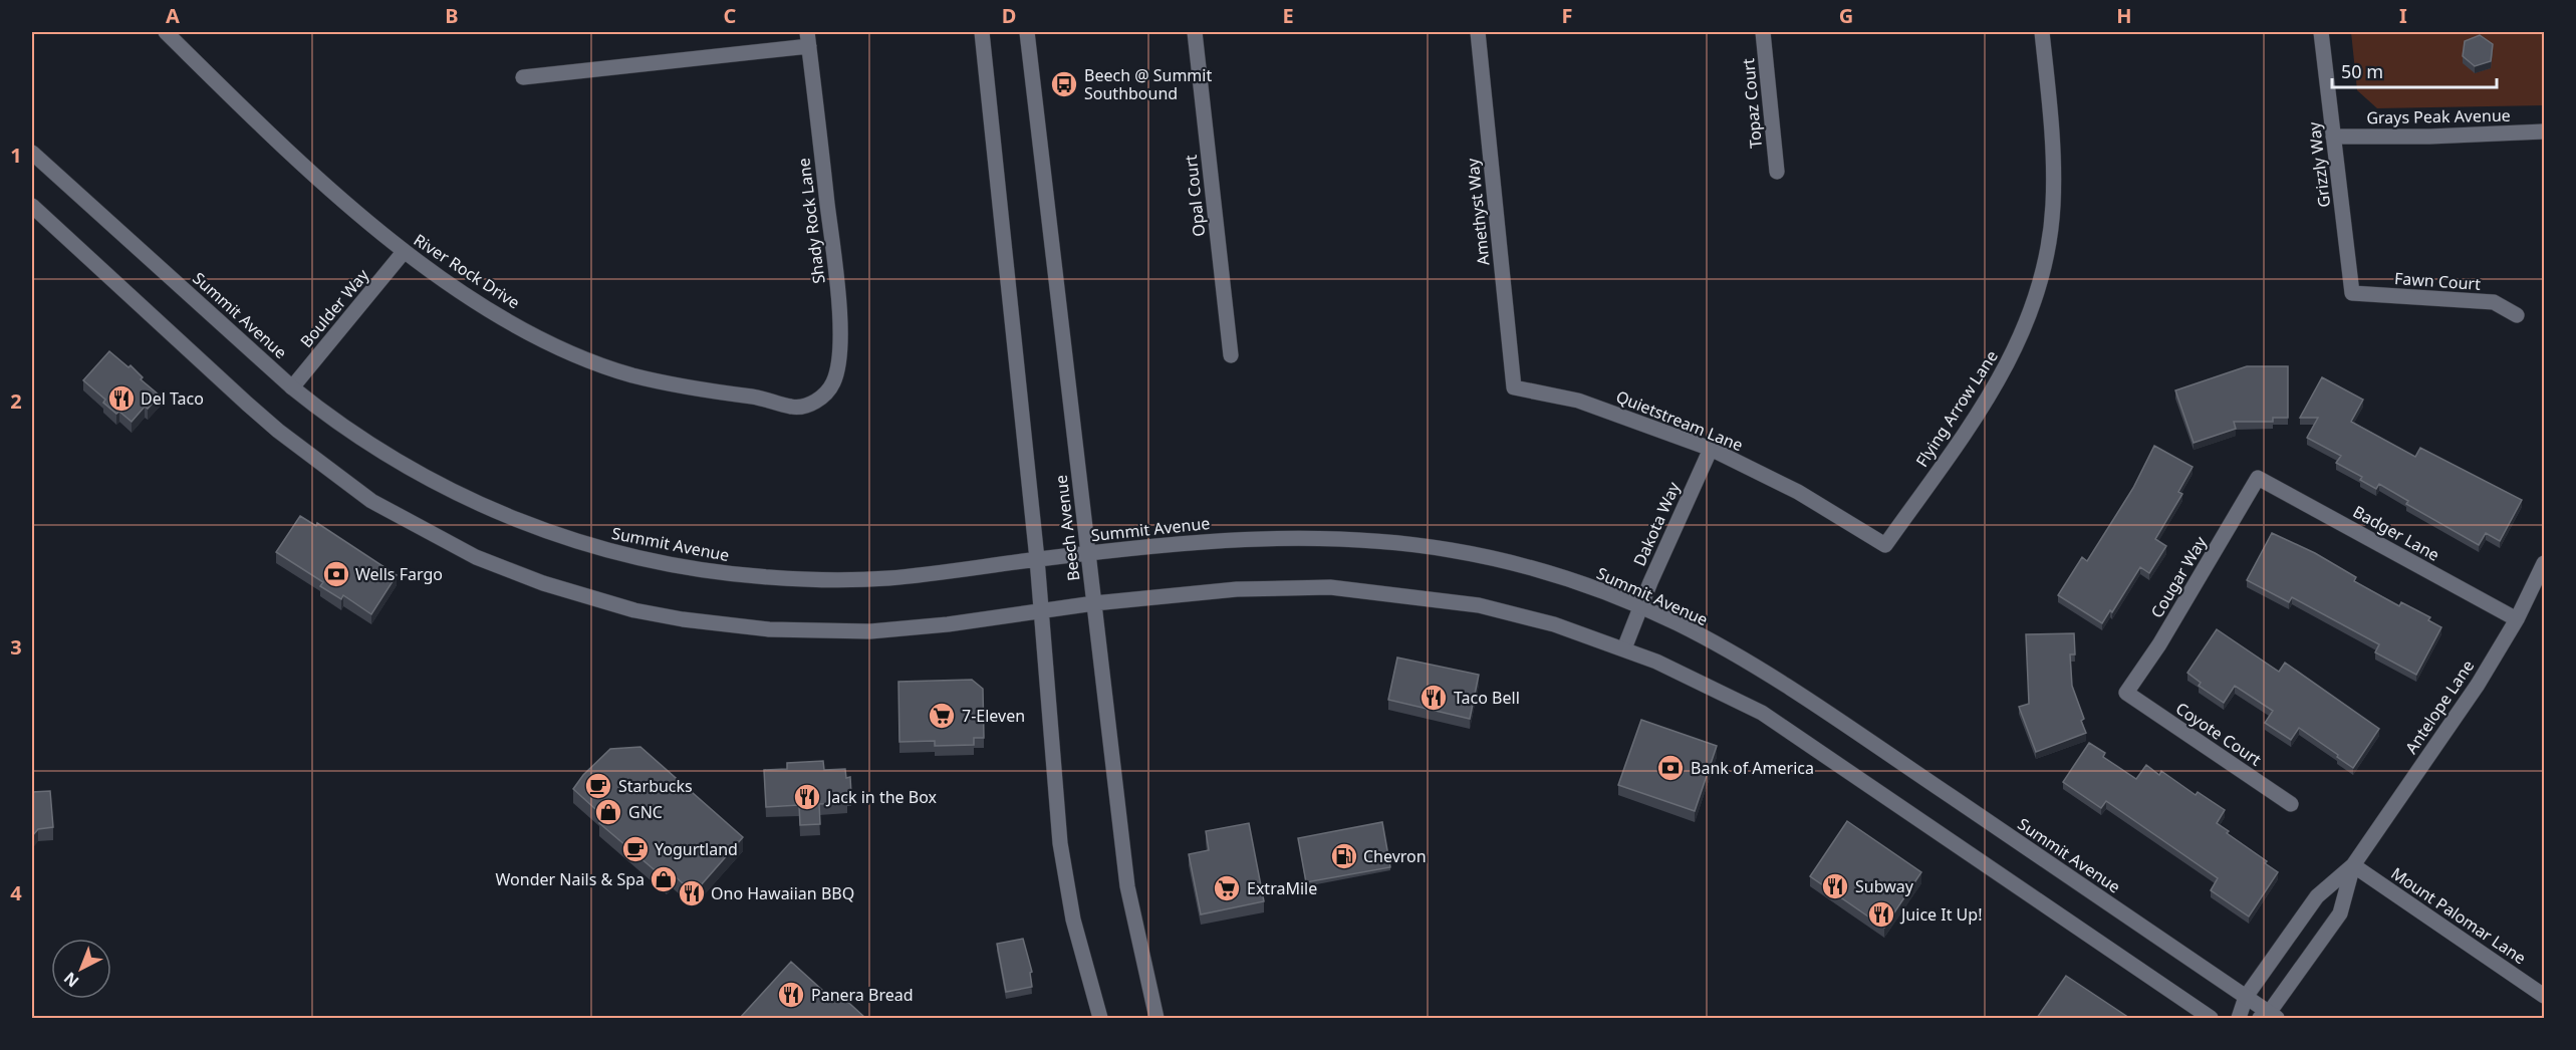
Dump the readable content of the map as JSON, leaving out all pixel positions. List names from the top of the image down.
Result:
{
  "streets": {
    "street": [
      "Topaz Court",
      "Grays Peak Avenue",
      "Grizzly Way",
      "Opal Court",
      "Amethyst Way",
      "Shady Rock Lane",
      "River Rock Drive",
      "Fawn Court",
      "Boulder Way",
      "Summit Avenue",
      "Flying Arrow Lane",
      "Quietstream Lane",
      "Dakota Way",
      "Beech Avenue",
      "Badger Lane",
      "Cougar Way",
      "Antelope Lane",
      "Coyote Court",
      "Mount Palomar Lane"
    ]
  },
  "crossings": [
    ["Grays Peak Avenue", "Grizzly Way"],
    ["Grizzly Way", "Fawn Court"],
    ["Amethyst Way", "Quietstream Lane"],
    ["Shady Rock Lane", "River Rock Drive"],
    ["River Rock Drive", "Boulder Way"],
    ["Boulder Way", "Summit Avenue"],
    ["Summit Avenue", "Dakota Way"],
    ["Summit Avenue", "Beech Avenue"],
    ["Summit Avenue", "Antelope Lane"],
    ["Flying Arrow Lane", "Quietstream Lane"],
    ["Quietstream Lane", "Dakota Way"],
    ["Badger Lane", "Cougar Way"],
    ["Badger Lane", "Antelope Lane"],
    ["Cougar Way", "Coyote Court"],
    ["Antelope Lane", "Mount Palomar Lane"]
  ],
  "places": {
    "bus stop": ["Beech @ Summit Southbound"],
    "restaurant": [
      "Del Taco",
      "Taco Bell",
      "Jack in the Box",
      "Subway",
      "Ono Hawaiian BBQ",
      "Juice It Up!",
      "Panera Bread"
    ],
    "bank": ["Wells Fargo", "Bank of America"],
    "supermarket": ["7-Eleven", "ExtraMile"],
    "cafe": ["Starbucks", "Yogurtland"],
    "shop": ["GNC", "Wonder Nails & Spa"],
    "fuel station": ["Chevron"]
  },
  "scale_bar": "50 m",
  "north": "bottom left",
  "grid": {
    "columns": [
      "A",
      "B",
      "C",
      "D",
      "E",
      "F",
      "G",
      "H",
      "I"
    ],
    "rows": [
      "1",
      "2",
      "3",
      "4"
    ]
  }
}
